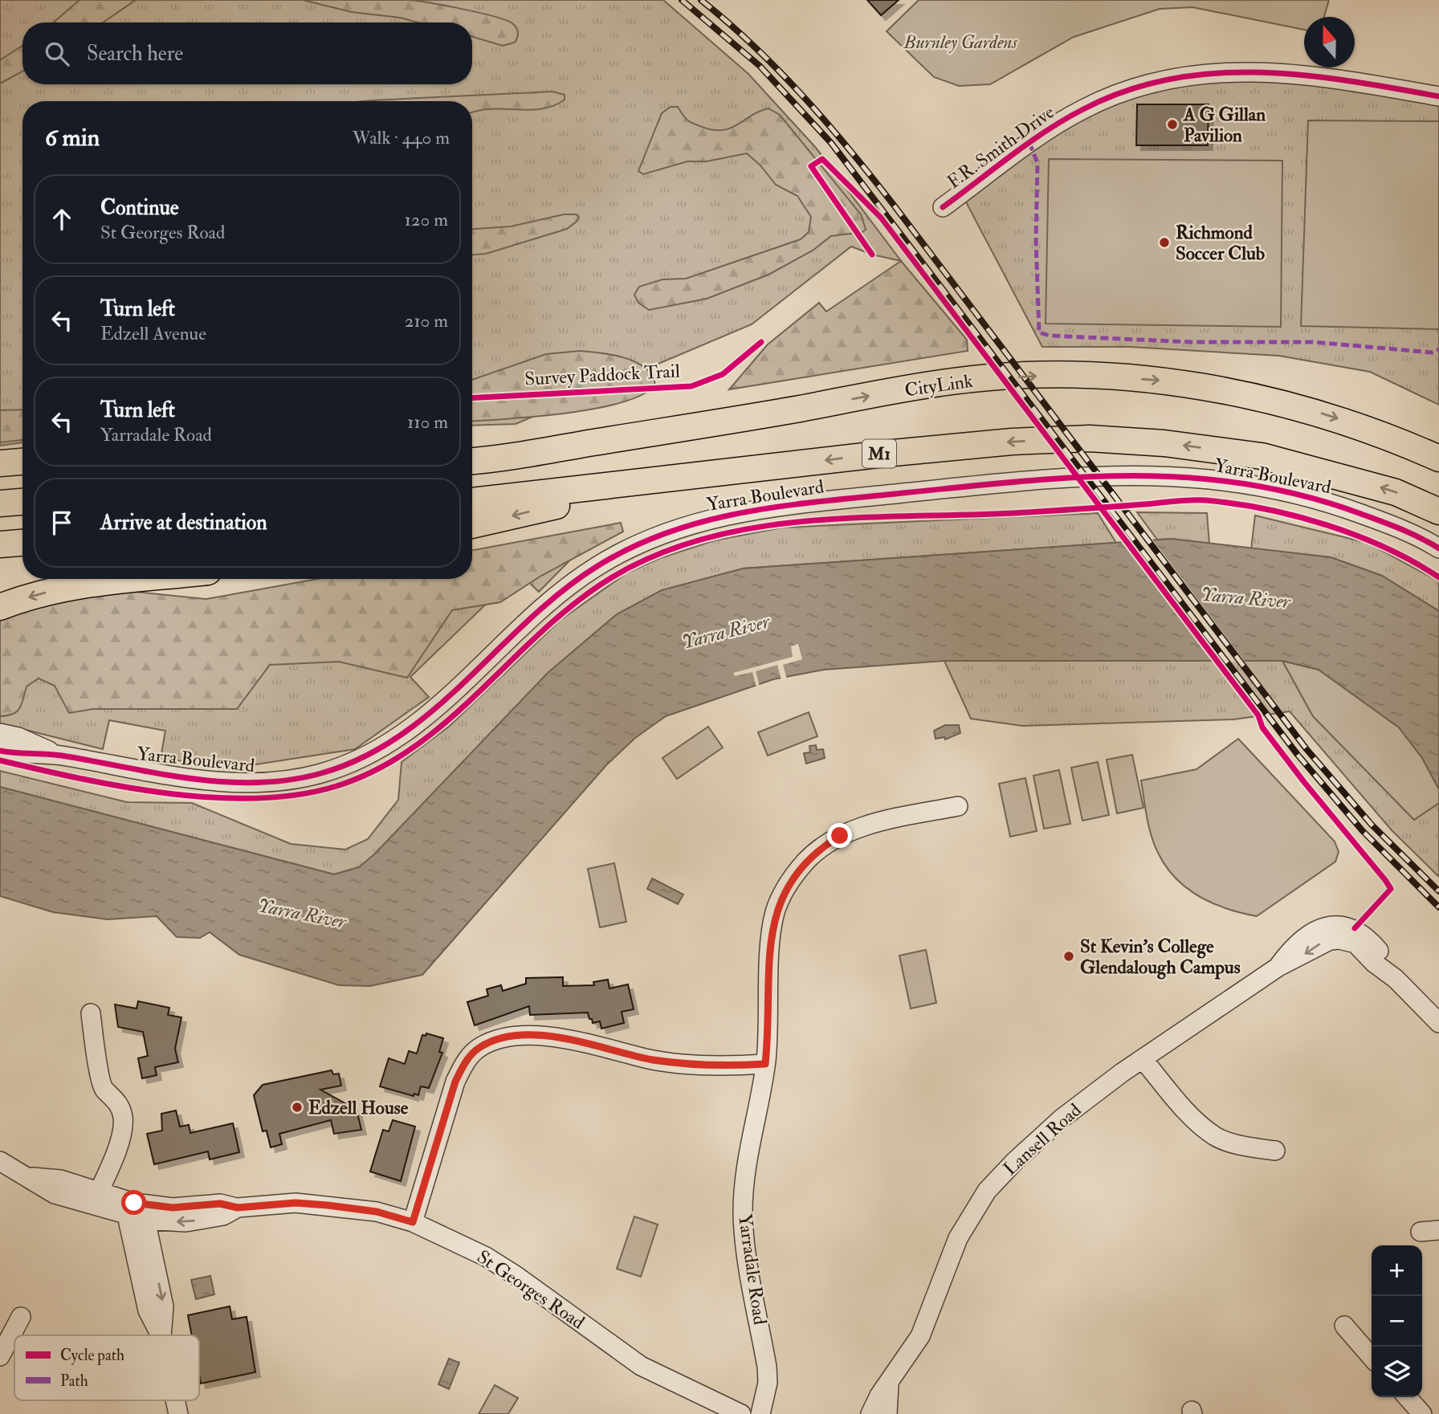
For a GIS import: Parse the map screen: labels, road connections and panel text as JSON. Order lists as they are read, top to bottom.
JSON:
{
  "streets": {
    "highway": ["CityLink", "M1"],
    "street": [
      "F.R. Smith Drive",
      "Yarra Boulevard",
      "Lansell Road",
      "Yarradale Road",
      "St Georges Road"
    ],
    "cycle path": ["Survey Paddock Trail"]
  },
  "water": ["Yarra River"],
  "parks": ["Burnley Gardens"],
  "places": [
    "A G Gillan Pavilion",
    "Richmond Soccer Club",
    "St Kevin's College Glendalough Campus",
    "Edzell House"
  ],
  "legend": ["Cycle path", "Path"],
  "north": "top",
  "page": {
    "search": "Search here",
    "heading": ["6 min", "Walk · 440 m"],
    "list": [
      ["Continue", "St Georges Road", "120 m"],
      ["Turn left", "Edzell Avenue", "210 m"],
      ["Turn left", "Yarradale Road", "110 m"],
      "Arrive at destination"
    ],
    "map_buttons": ["+", "−"]
  }
}
